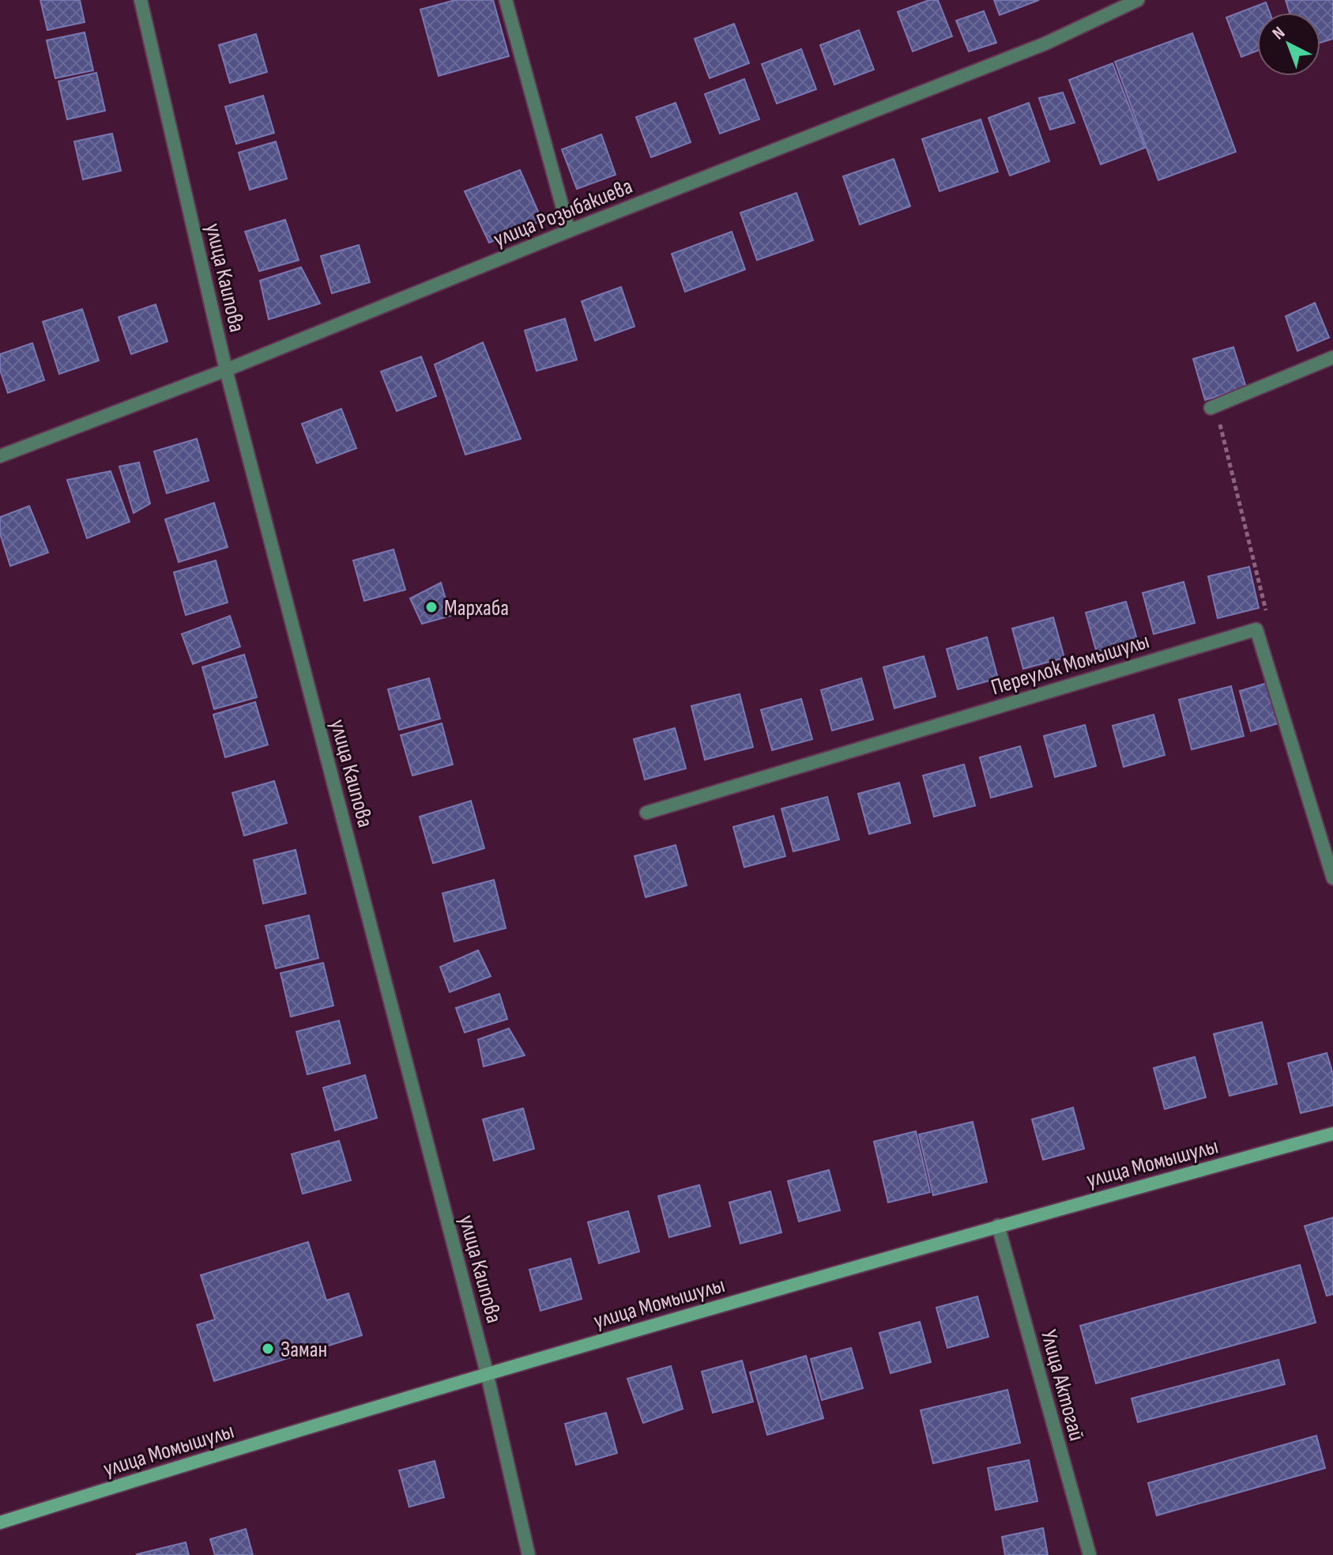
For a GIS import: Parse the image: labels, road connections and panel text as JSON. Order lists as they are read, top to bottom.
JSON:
{
  "streets": {
    "street": [
      "улица Розыбакиева",
      "улица Каипова",
      "Переулок Момышулы",
      "улица Момышулы",
      "Улица Актогай"
    ]
  },
  "crossings": [
    ["улица Розыбакиева", "улица Каипова"],
    ["улица Каипова", "улица Момышулы"],
    ["улица Момышулы", "Улица Актогай"]
  ],
  "places": ["Мархаба", "Заман"],
  "north": "top left"
}
